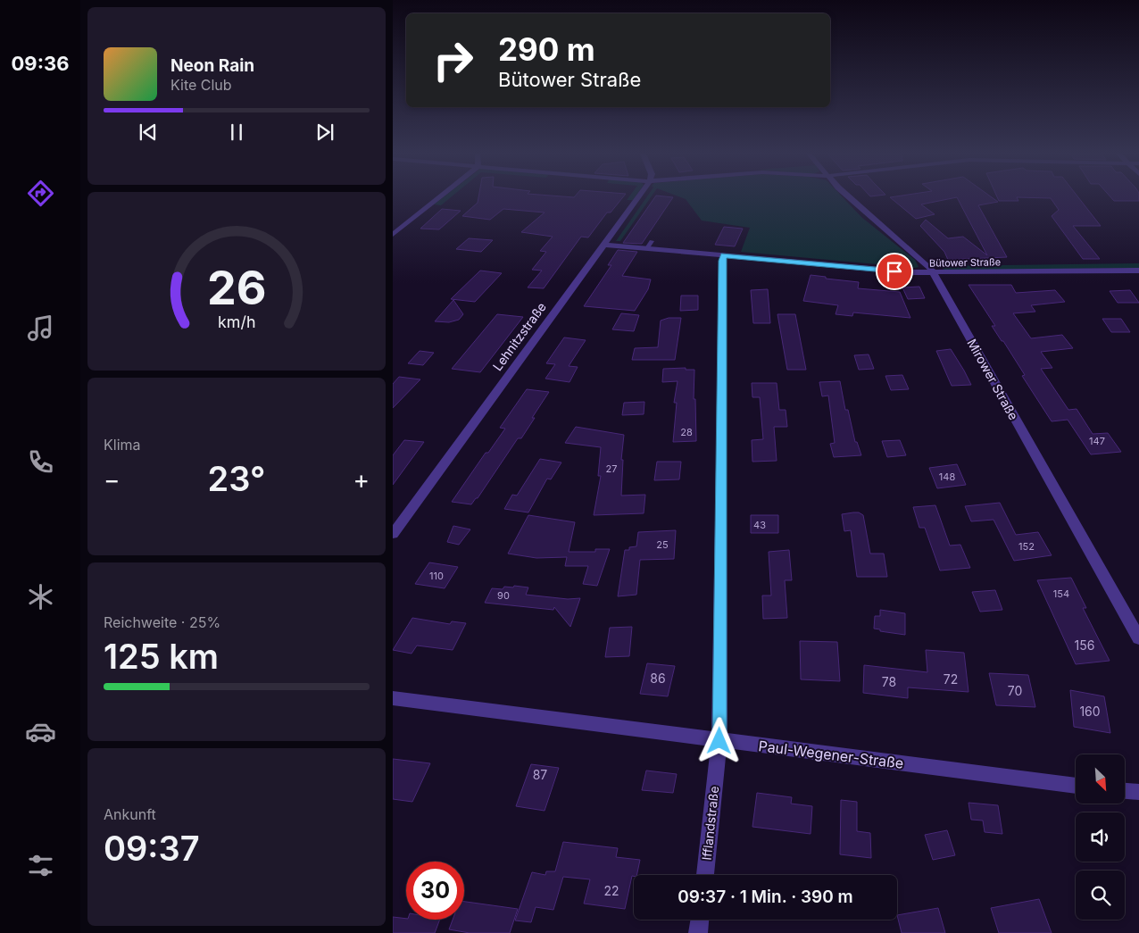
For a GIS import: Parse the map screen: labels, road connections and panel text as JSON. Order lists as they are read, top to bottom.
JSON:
{
  "streets": {
    "street": [
      "Bütower Straße",
      "Lehnitzstraße",
      "Mirower Straße",
      "Paul-Wegener-Straße",
      "Ifflandstraße"
    ]
  },
  "crossings": [
    ["Bütower Straße", "Lehnitzstraße"],
    ["Bütower Straße", "Mirower Straße"],
    ["Bütower Straße", "Ifflandstraße"],
    ["Paul-Wegener-Straße", "Ifflandstraße"]
  ],
  "house_numbers": [
    "28",
    "147",
    "27",
    "148",
    "43",
    "25",
    "152",
    "110",
    "154",
    "90",
    "156",
    "86",
    "72",
    "78",
    "70",
    "160",
    "87",
    "22"
  ],
  "north": "bottom right",
  "page": {
    "tabs": "09:36",
    "turn": ["290 m", "Bütower Straße"],
    "song": ["Neon Rain", "Kite Club"],
    "tile": [
      "Klima",
      ["Reichweite · 25%", "125 km"],
      ["Ankunft", "09:37"]
    ],
    "heat": ["−", "23°", "+"],
    "limit": "30",
    "trip": "09:37 · 1 Min. · 390 m",
    "gauge": ["26", "km/h"]
  }
}
